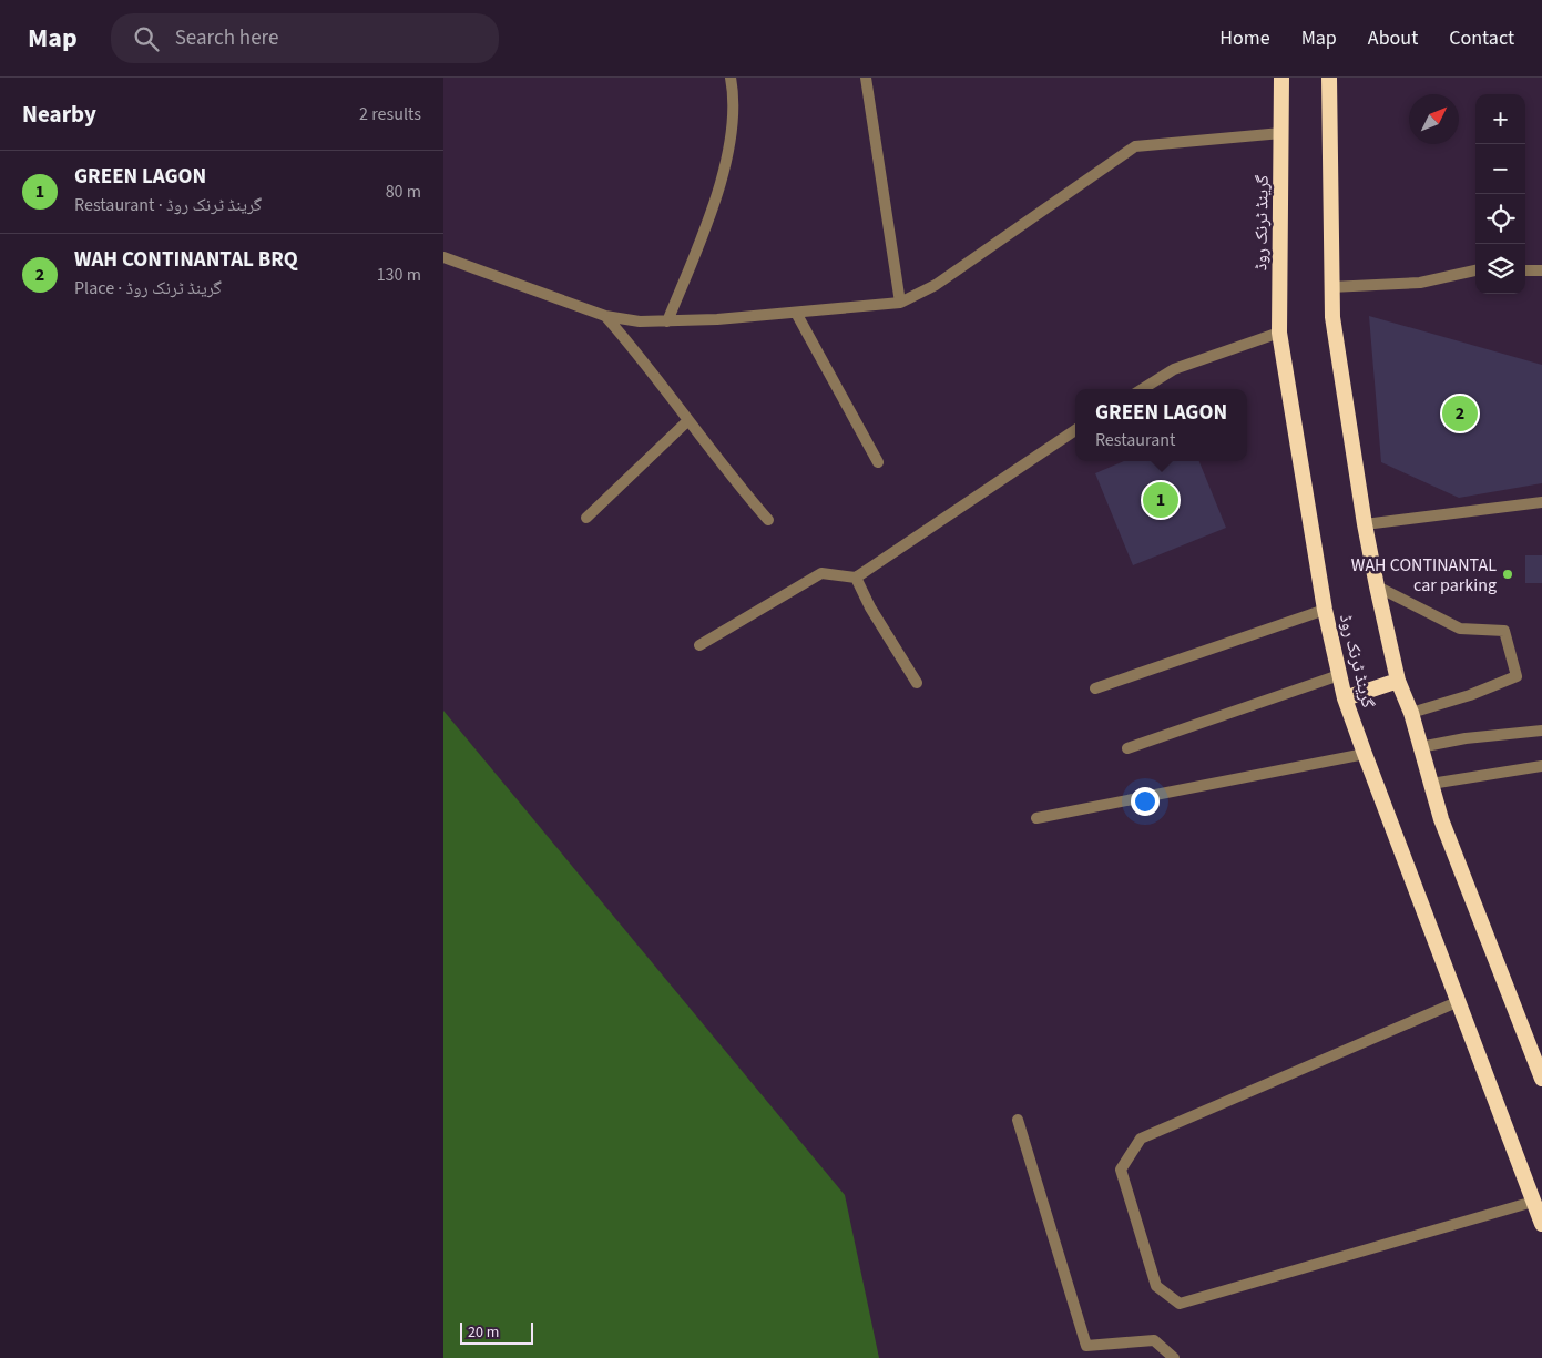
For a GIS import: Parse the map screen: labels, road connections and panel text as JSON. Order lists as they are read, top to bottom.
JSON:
{
  "streets": {
    "highway": ["گرینڈ ٹرنک روڈ"]
  },
  "places": ["WAH CONTINANTAL car parking"],
  "scale_bar": "20 m",
  "north": "top right",
  "page": {
    "header": "Map",
    "search": "Search here",
    "nav": [
      "Home",
      "Map",
      "About",
      "Contact"
    ],
    "heading": ["Nearby", "2 results"],
    "map_buttons": ["+", "−"],
    "list": [
      {
        "mark": "1",
        "name": "GREEN LAGON",
        "note": "Restaurant · گرینڈ ٹرنک روڈ",
        "value": "80 m"
      },
      {
        "mark": "2",
        "name": "WAH CONTINANTAL BRQ",
        "note": "Place · گرینڈ ٹرنک روڈ",
        "value": "130 m"
      }
    ],
    "popup": ["GREEN LAGON", "Restaurant"],
    "pins": ["2", "1"],
    "scale": "20 m"
  }
}
